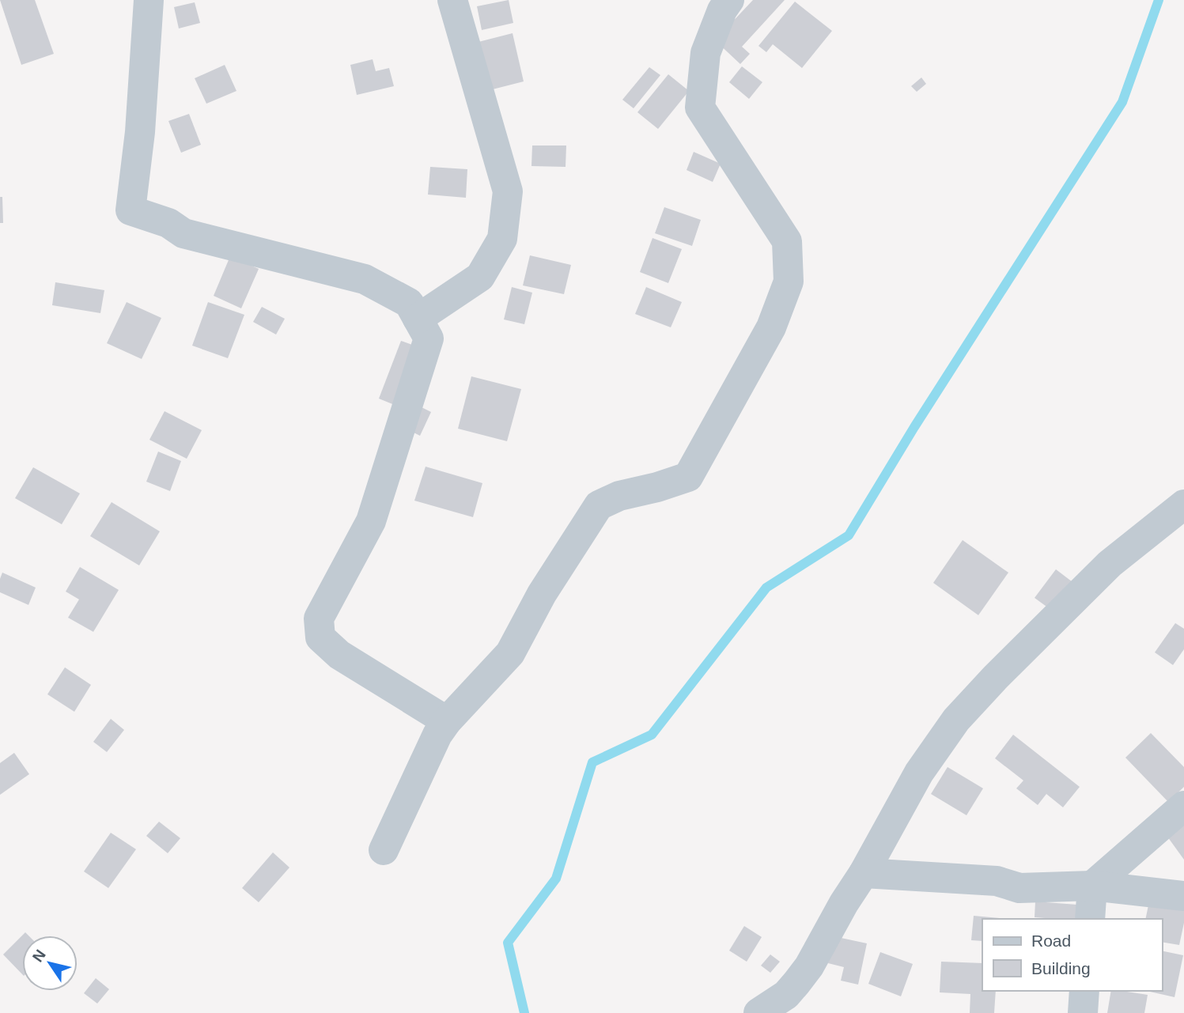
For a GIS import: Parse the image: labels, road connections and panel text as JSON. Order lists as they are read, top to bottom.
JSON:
{
  "legend": ["Road", "Building"],
  "north": "top left"
}
